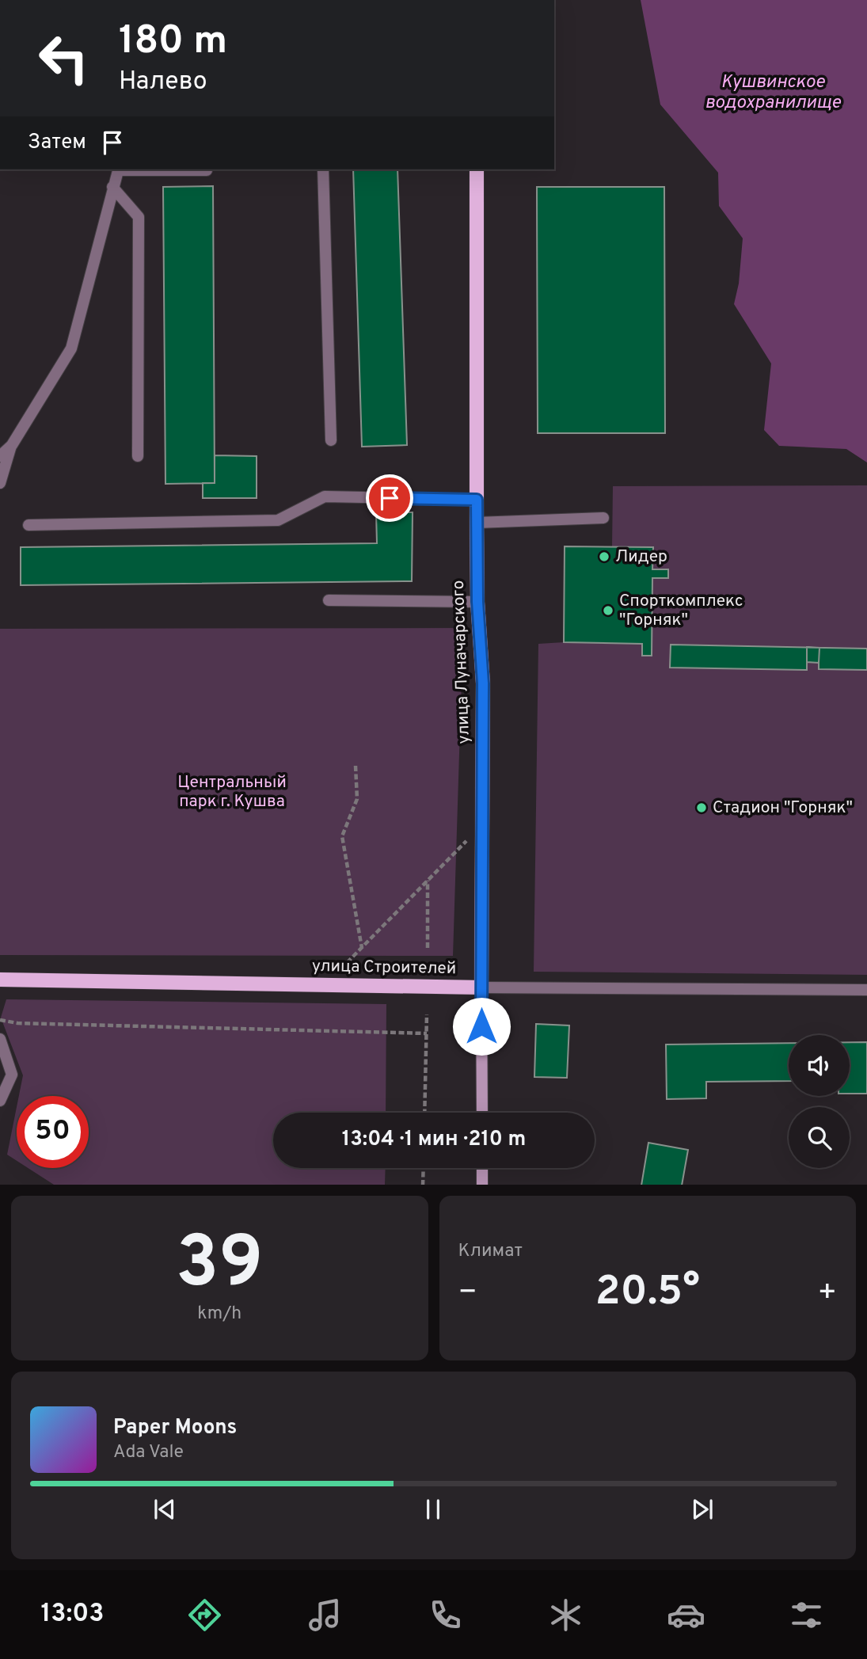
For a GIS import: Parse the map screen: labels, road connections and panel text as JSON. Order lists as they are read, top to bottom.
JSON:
{
  "streets": {
    "main road": ["улица Луначарского", "улица Строителей"]
  },
  "crossings": [
    ["улица Луначарского", "улица Строителей"]
  ],
  "water": ["Кушвинское водохранилище"],
  "parks": ["Центральный парк г. Кушва"],
  "places": ["Лидер", "Спорткомплекс \"Горняк\"", "Стадион \"Горняк\""],
  "page": {
    "turn": ["180 m", "Налево"],
    "then": "Затем",
    "limit": "50",
    "trip": "13:04 · 1 мин · 210 m",
    "tile": [
      ["39", "km/h"],
      "Климат"
    ],
    "heat": ["−", "20.5°", "+"],
    "song": ["Paper Moons", "Ada Vale"],
    "tabs": "13:03"
  }
}
